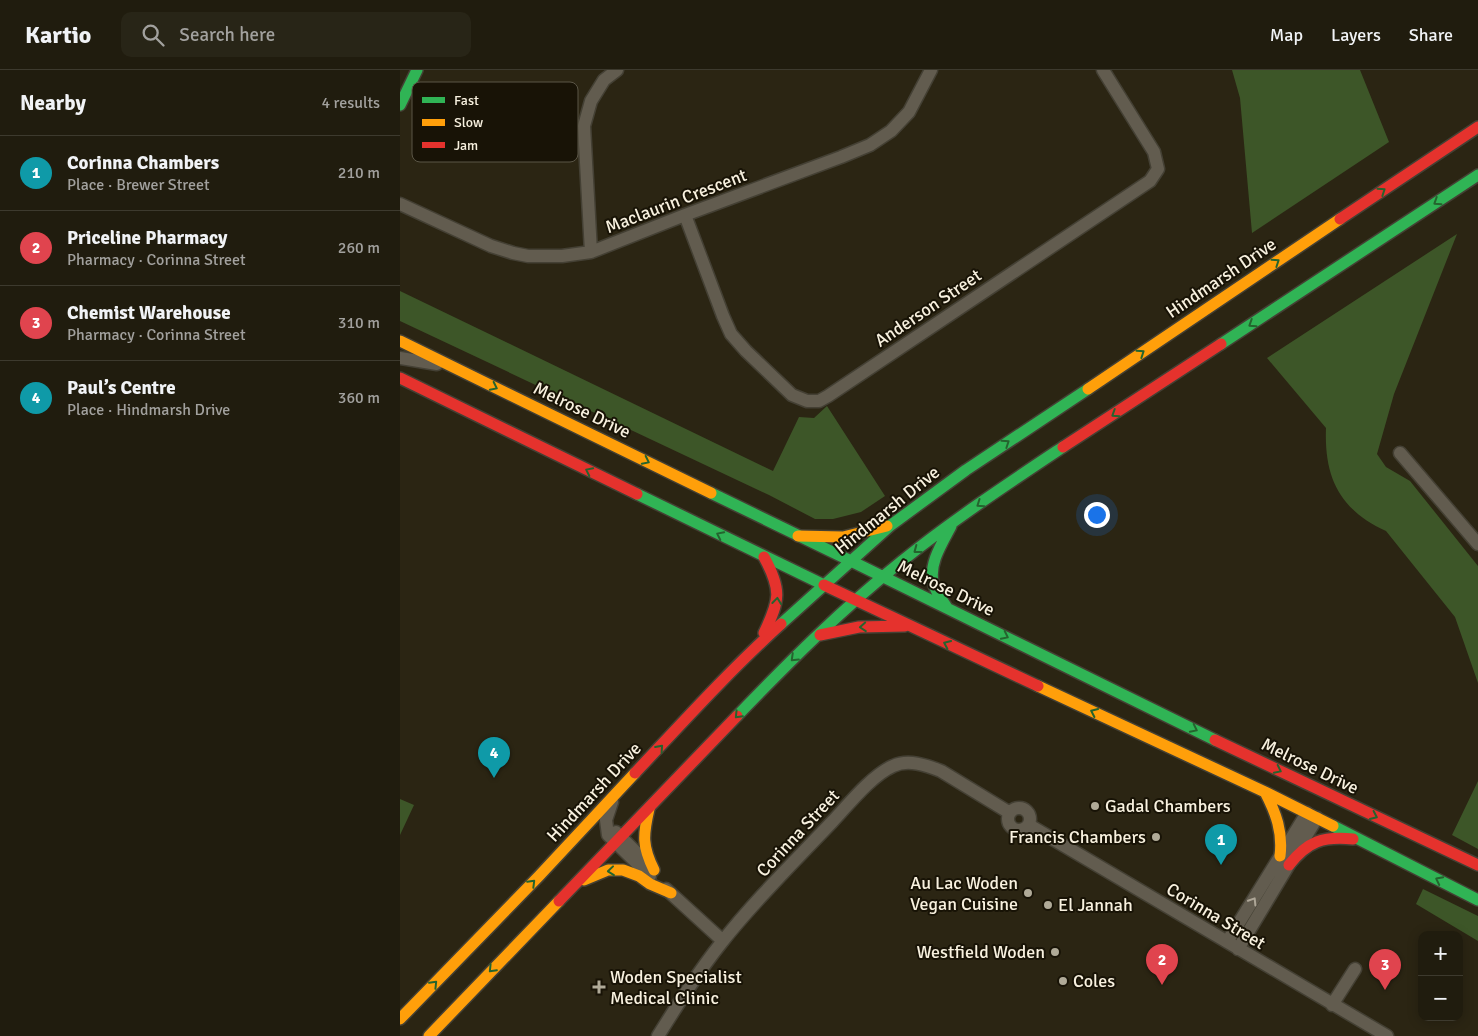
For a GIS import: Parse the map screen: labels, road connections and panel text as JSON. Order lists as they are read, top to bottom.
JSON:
{
  "streets": {
    "main road": ["Hindmarsh Drive", "Melrose Drive"],
    "street": ["Maclaurin Crescent", "Anderson Street", "Corinna Street"]
  },
  "crossings": [
    ["Maclaurin Crescent", "Anderson Street"],
    ["Hindmarsh Drive", "Melrose Drive"]
  ],
  "places": {
    "other": [
      "Gadal Chambers",
      "Francis Chambers",
      "Au Lac Woden Vegan Cuisine",
      "El Jannah",
      "Westfield Woden",
      "Coles"
    ],
    "health": ["Woden Specialist Medical Clinic"]
  },
  "legend": ["Fast", "Slow", "Jam"],
  "page": {
    "header": "Kartio",
    "search": "Search here",
    "nav": ["Map", "Layers", "Share"],
    "heading": ["Nearby", "4 results"],
    "list": [
      {
        "mark": "1",
        "name": "Corinna Chambers",
        "note": "Place · Brewer Street",
        "value": "210 m"
      },
      {
        "mark": "2",
        "name": "Priceline Pharmacy",
        "note": "Pharmacy · Corinna Street",
        "value": "260 m"
      },
      {
        "mark": "3",
        "name": "Chemist Warehouse",
        "note": "Pharmacy · Corinna Street",
        "value": "310 m"
      },
      {
        "mark": "4",
        "name": "Paul’s Centre",
        "note": "Place · Hindmarsh Drive",
        "value": "360 m"
      }
    ],
    "pins": [
      "4",
      "1",
      "2",
      "3"
    ],
    "map_buttons": ["+", "−"]
  }
}
